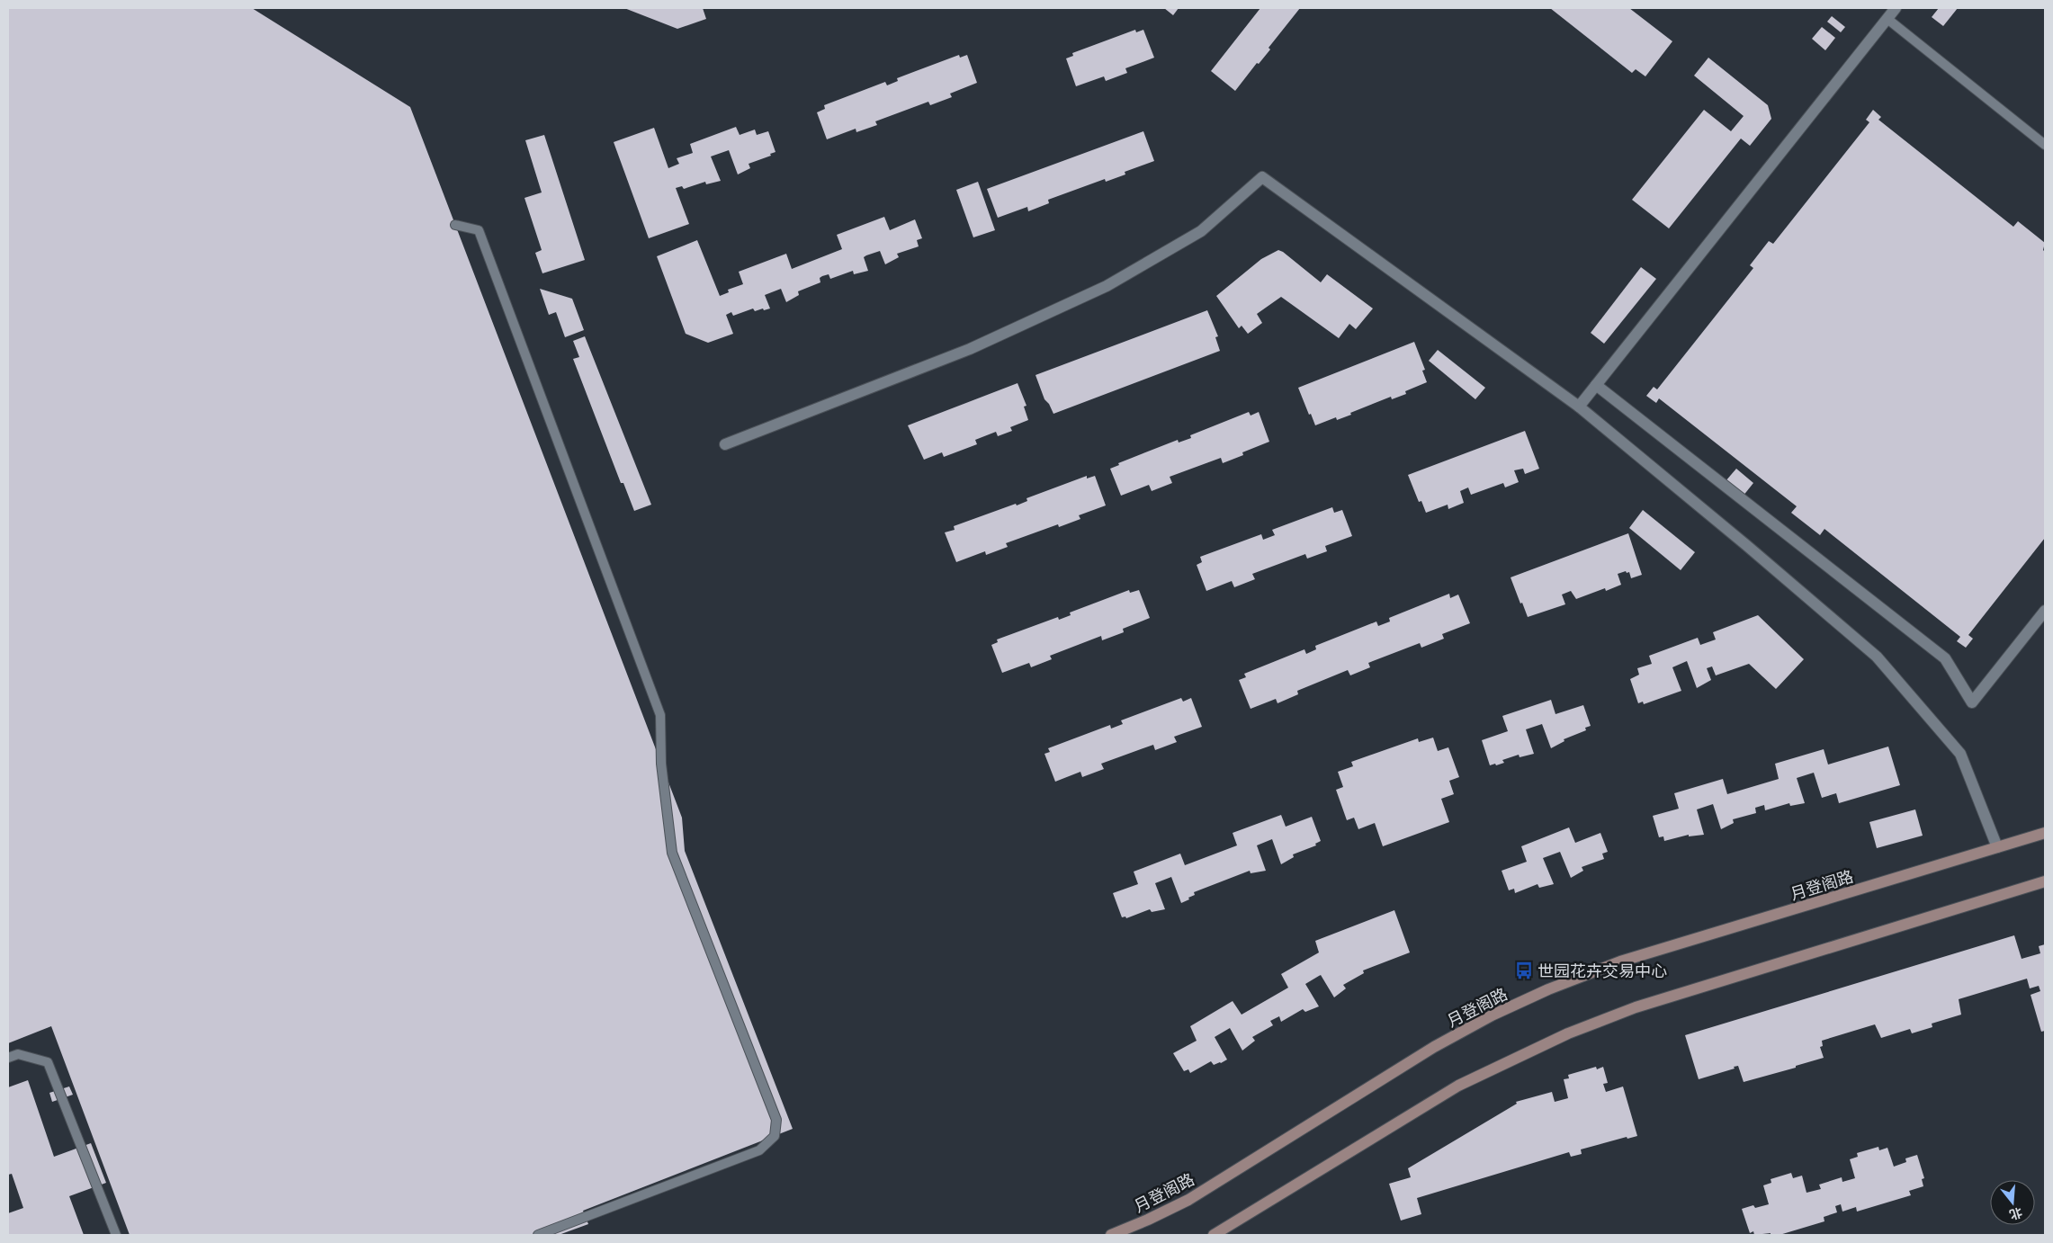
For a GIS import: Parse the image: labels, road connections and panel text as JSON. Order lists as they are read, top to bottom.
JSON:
{
  "streets": {
    "main road": ["月登阁路"]
  },
  "places": {
    "bus stop": ["世园花卉交易中心"]
  },
  "north": "bottom"
}
